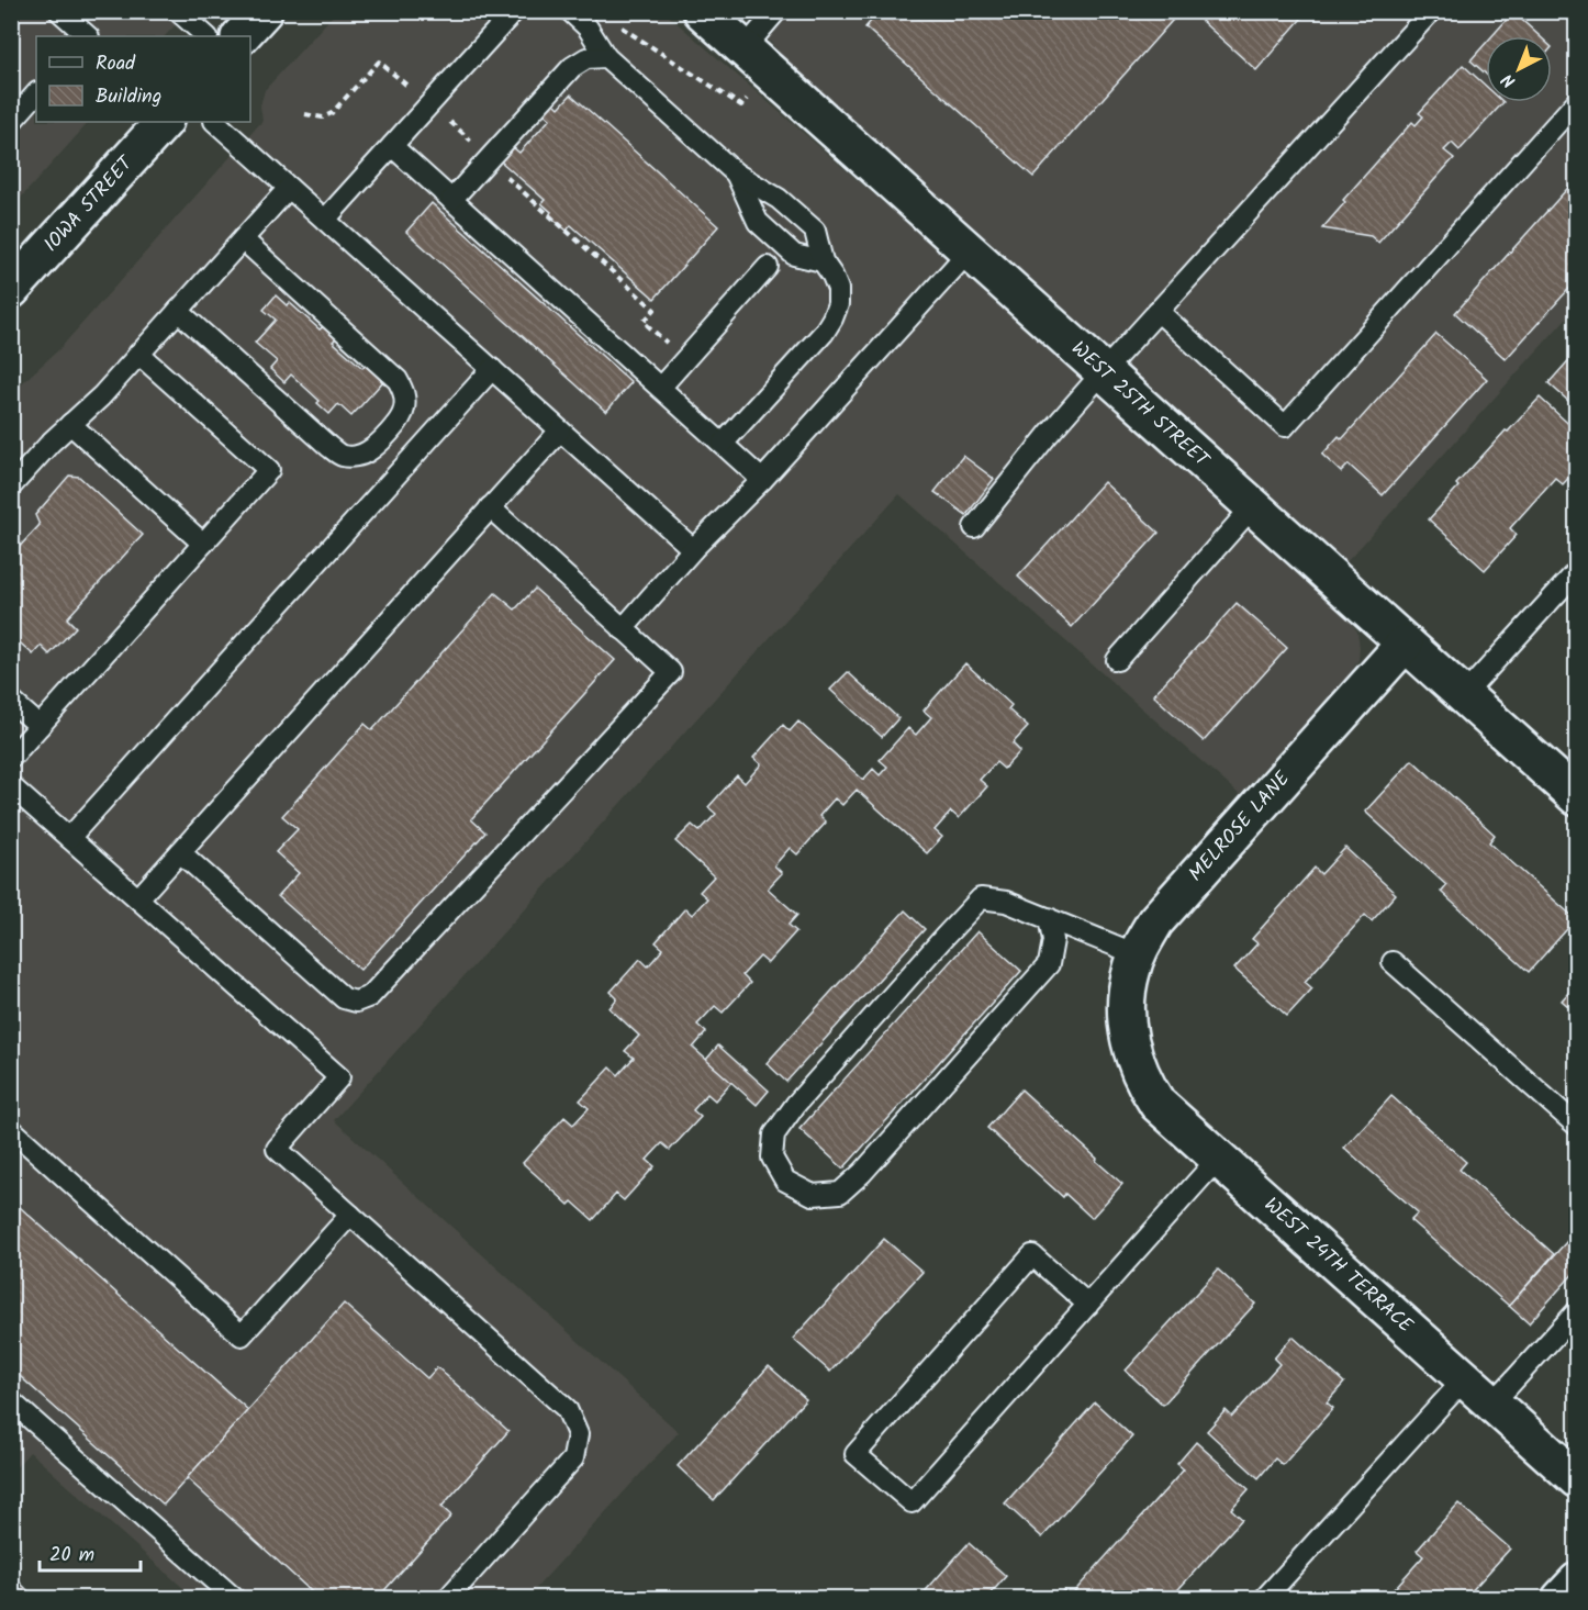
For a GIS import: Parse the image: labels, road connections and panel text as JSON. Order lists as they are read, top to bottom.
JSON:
{
  "streets": {
    "main road": [
      "IOWA STREET",
      "WEST 25TH STREET",
      "MELROSE LANE",
      "WEST 24TH TERRACE"
    ]
  },
  "crossings": [
    ["WEST 25TH STREET", "MELROSE LANE"],
    ["MELROSE LANE", "WEST 24TH TERRACE"]
  ],
  "legend": ["Road", "Building"],
  "scale_bar": "20 m",
  "north": "bottom left"
}
